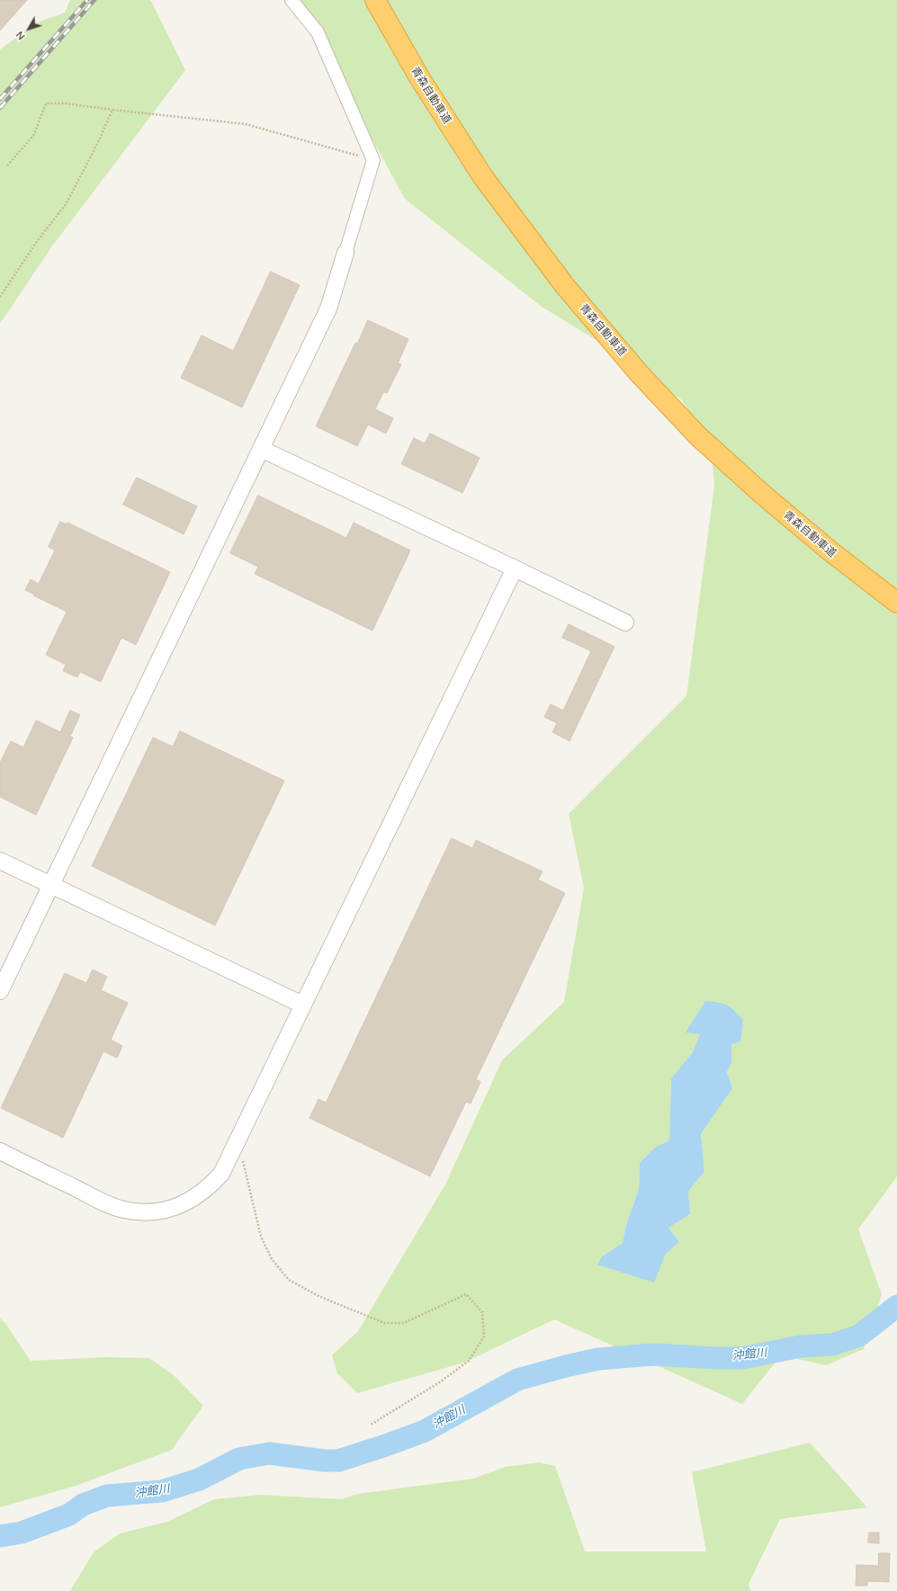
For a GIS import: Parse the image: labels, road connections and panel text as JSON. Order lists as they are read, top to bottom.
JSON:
{
  "streets": {
    "highway": ["青森自動車道"]
  },
  "water": ["沖館川"],
  "north": "bottom left"
}
